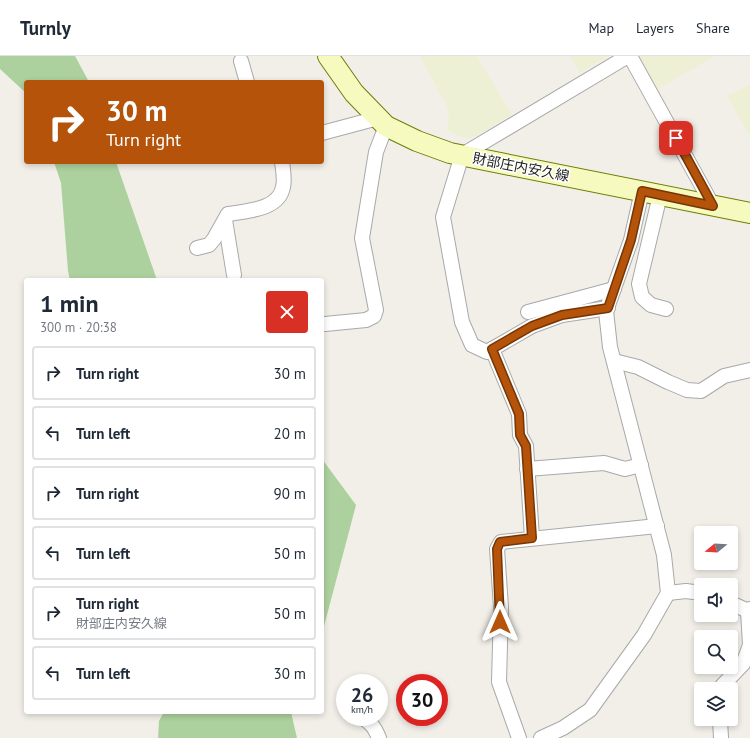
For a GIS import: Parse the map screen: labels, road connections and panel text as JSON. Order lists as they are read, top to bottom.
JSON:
{
  "streets": {
    "main road": ["財部庄内安久線"]
  },
  "north": "left",
  "page": {
    "header": "Turnly",
    "nav": ["Map", "Layers", "Share"],
    "turn": ["30 m", "Turn right"],
    "heading": ["1 min", "300 m · 20:38"],
    "list": [
      {
        "name": "Turn right",
        "value": "30 m"
      },
      {
        "name": "Turn left",
        "value": "20 m"
      },
      {
        "name": "Turn right",
        "value": "90 m"
      },
      {
        "name": "Turn left",
        "value": "50 m"
      },
      {
        "name": "Turn right",
        "note": "財部庄内安久線",
        "value": "50 m"
      },
      {
        "name": "Turn left",
        "value": "30 m"
      }
    ],
    "speed": "26 km/h",
    "limit": "30"
  }
}
